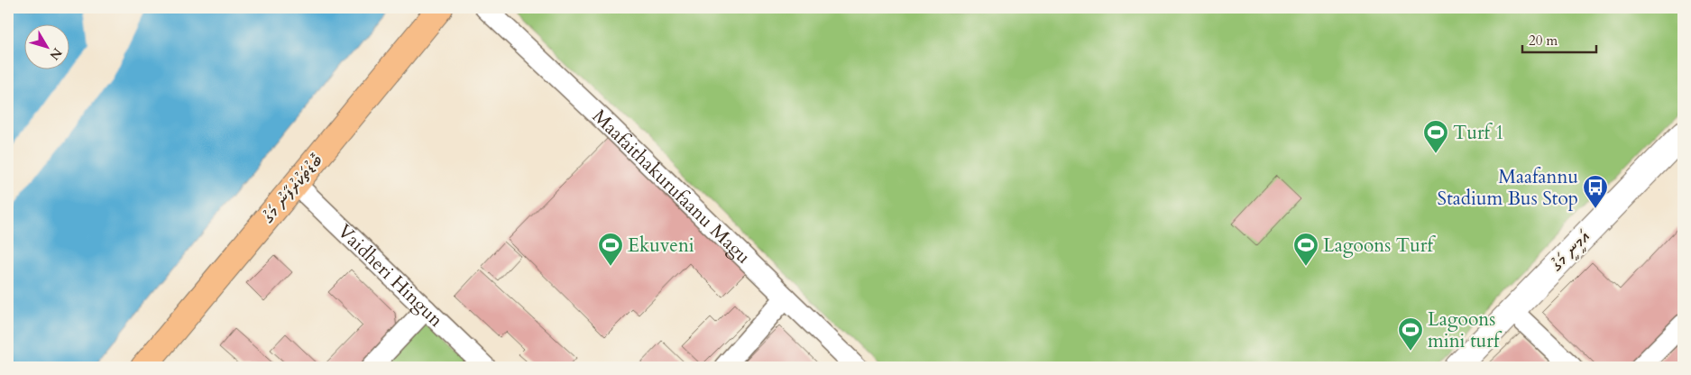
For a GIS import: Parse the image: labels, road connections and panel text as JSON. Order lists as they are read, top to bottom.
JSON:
{
  "streets": {
    "main road": ["ބޮޑުތަކުރުފާނު މަގު"],
    "street": ["Maafaithakurufaanu Magu", "އަމީނީ މަގު", "Vaidheri Hingun"]
  },
  "crossings": [
    ["ބޮޑުތަކުރުފާނު މަގު", "Vaidheri Hingun"]
  ],
  "places": {
    "sports": [
      "Turf 1",
      "Ekuveni",
      "Lagoons Turf",
      "Lagoons mini turf"
    ],
    "bus stop": ["Maafannu Stadium Bus Stop"]
  },
  "scale_bar": "20 m",
  "north": "bottom right"
}
